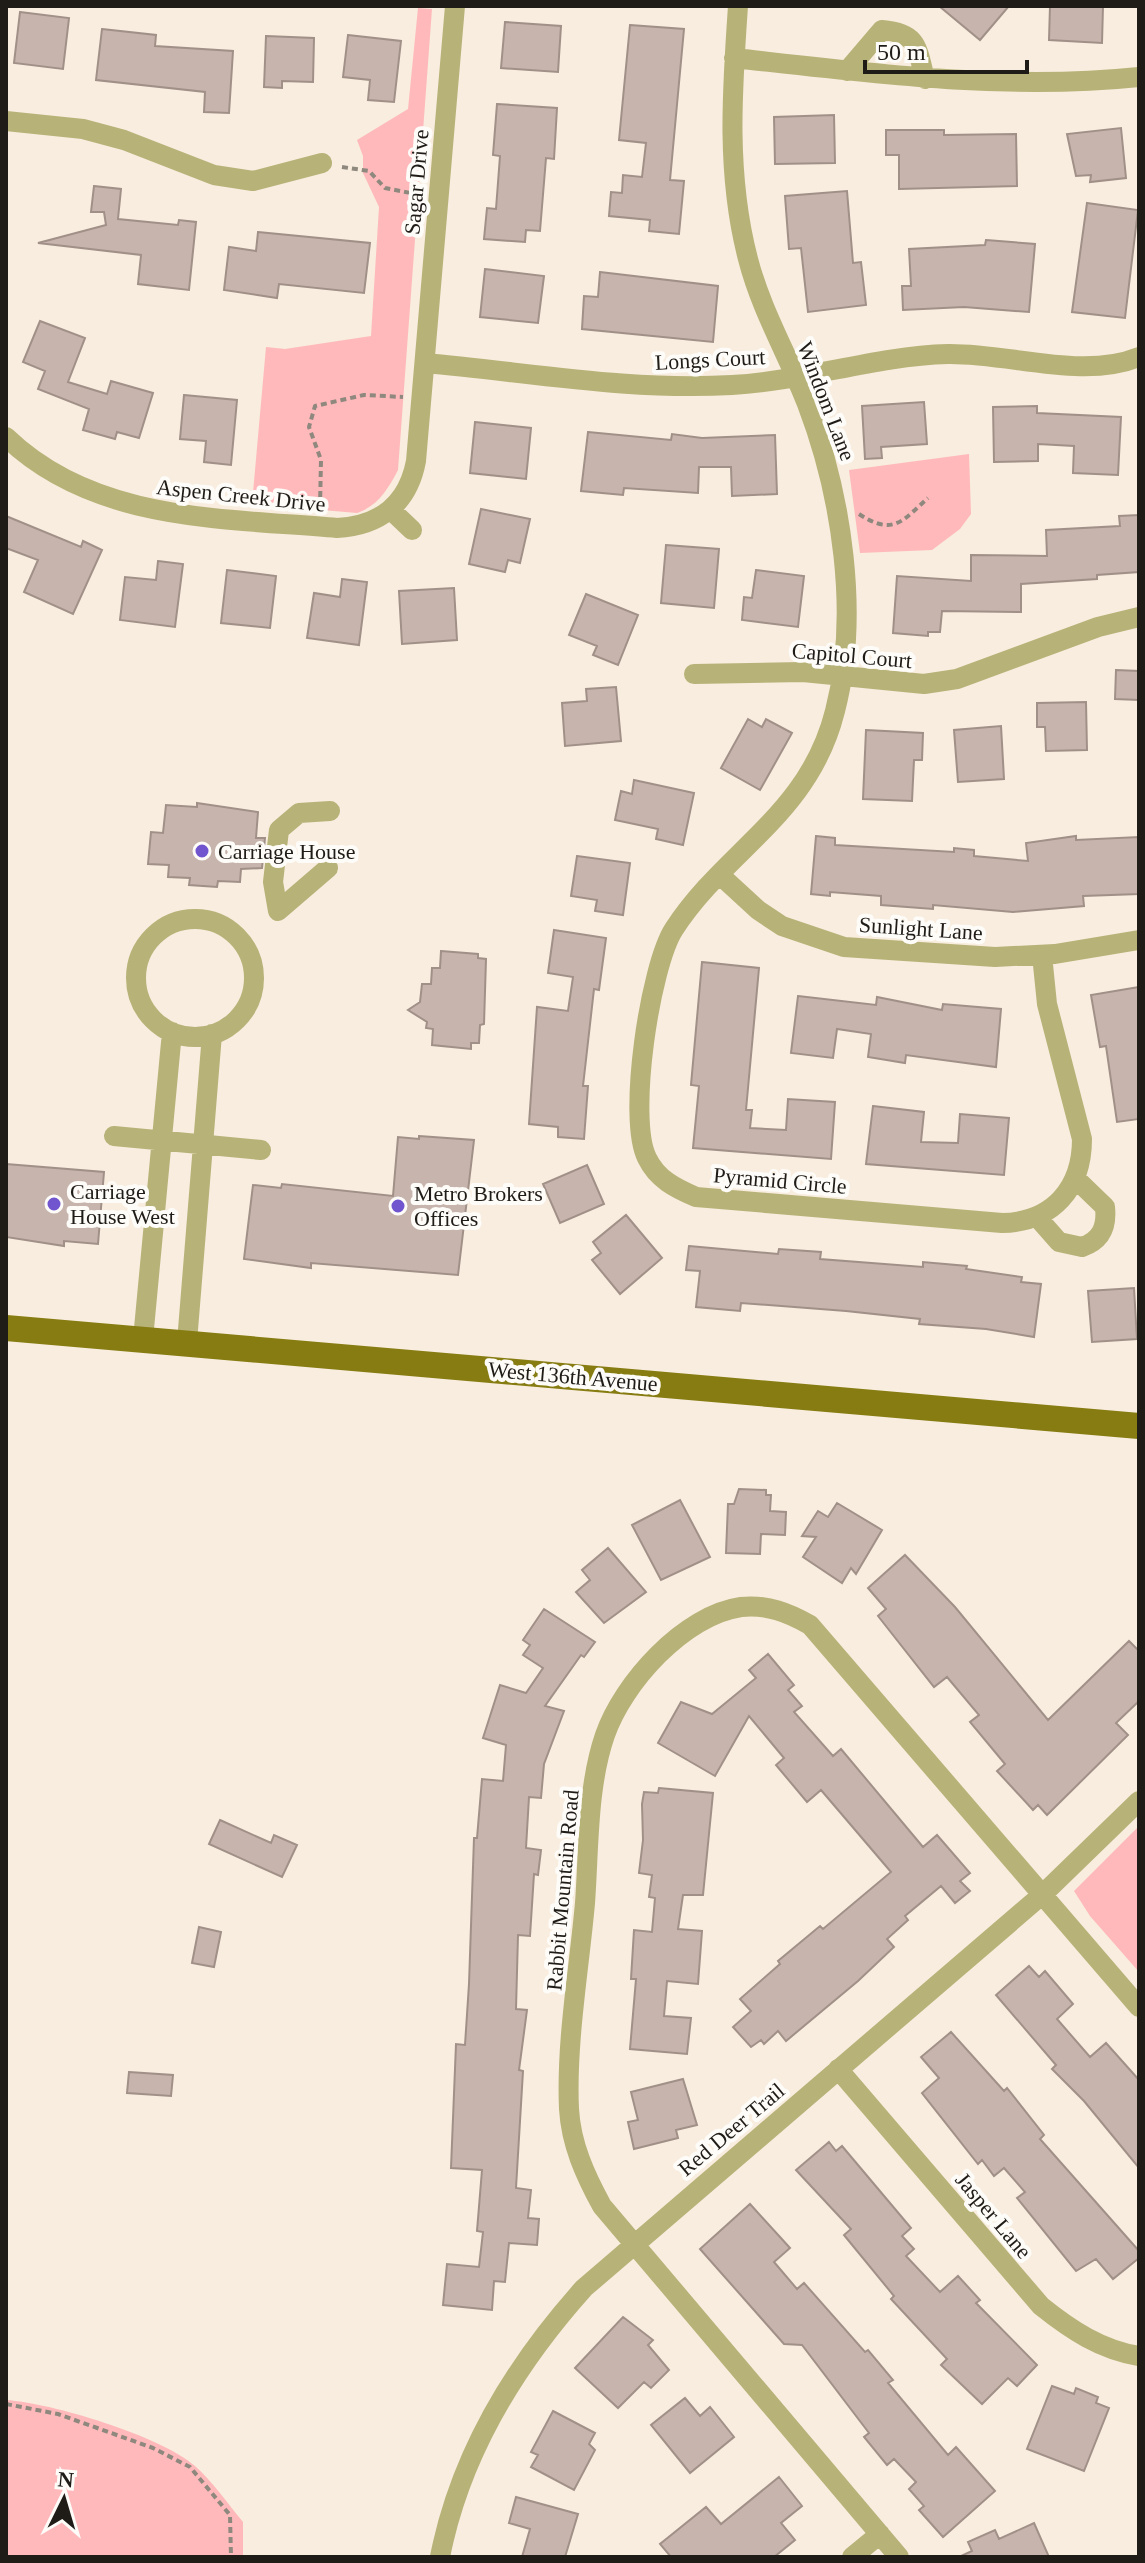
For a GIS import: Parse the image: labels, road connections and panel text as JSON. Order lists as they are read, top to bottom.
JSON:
{
  "streets": {
    "main road": ["West 136th Avenue"],
    "street": [
      "Sagar Drive",
      "Longs Court",
      "Windom Lane",
      "Aspen Creek Drive",
      "Capitol Court",
      "Sunlight Lane",
      "Pyramid Circle",
      "Rabbit Mountain Road",
      "Red Deer Trail",
      "Jasper Lane"
    ]
  },
  "crossings": [
    ["Sagar Drive", "Longs Court"],
    ["Longs Court", "Windom Lane"],
    ["Windom Lane", "Capitol Court"],
    ["Windom Lane", "Sunlight Lane"],
    ["Windom Lane", "Pyramid Circle"],
    ["Sunlight Lane", "Pyramid Circle"],
    ["Rabbit Mountain Road", "Red Deer Trail"],
    ["Red Deer Trail", "Jasper Lane"]
  ],
  "places": ["Carriage House", "Carriage House West", "Metro Brokers Offices"],
  "scale_bar": "50 m",
  "north": "top"
}
